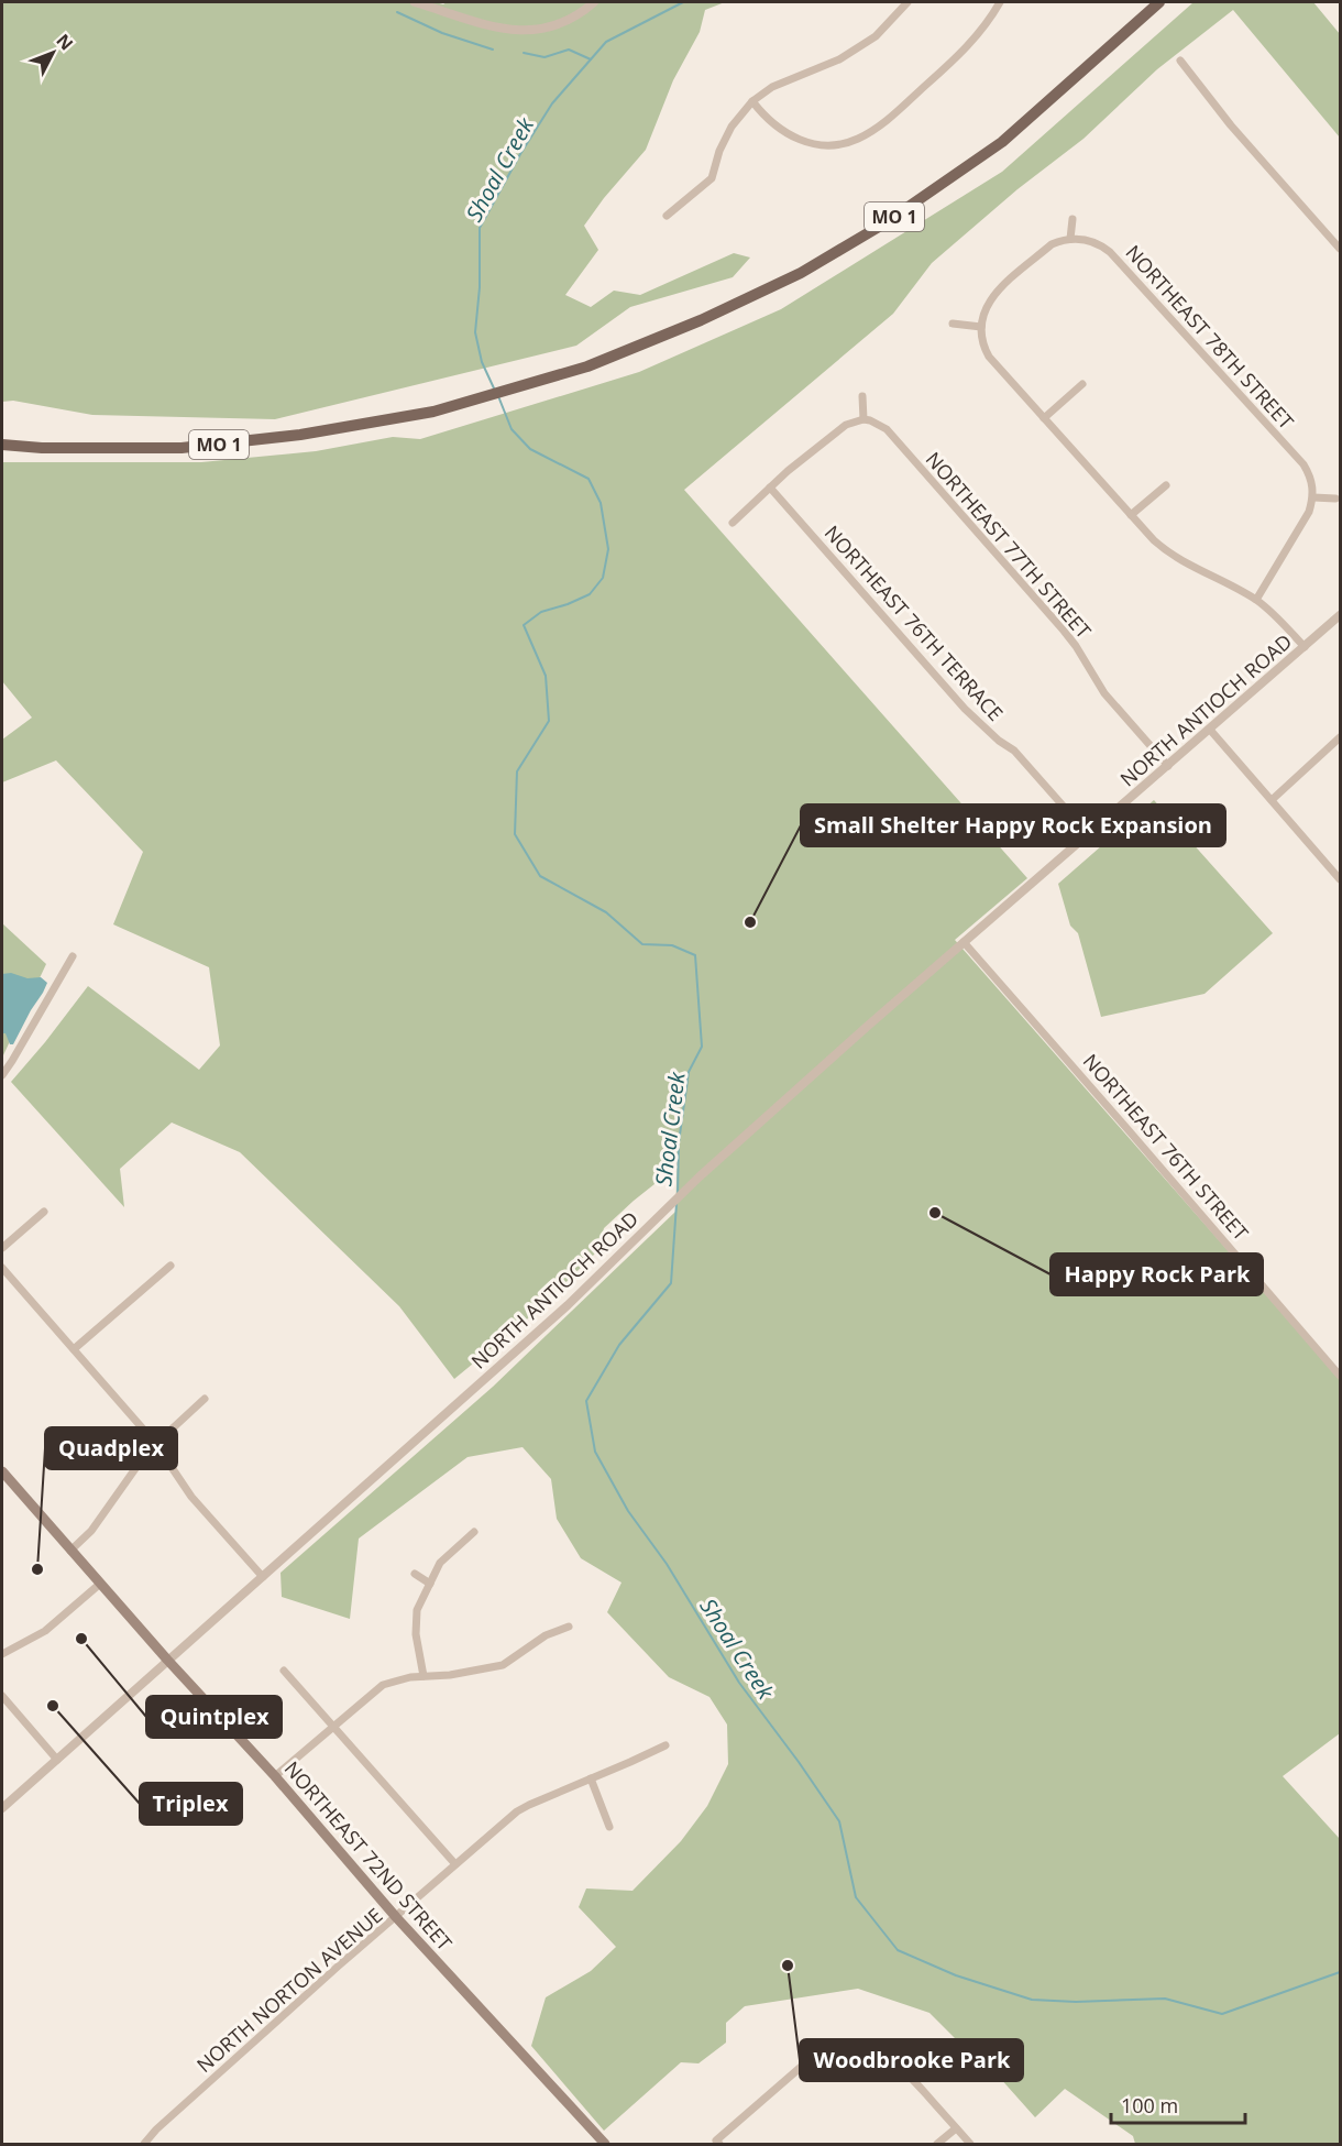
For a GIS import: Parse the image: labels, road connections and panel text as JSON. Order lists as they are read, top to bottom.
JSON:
{
  "streets": {
    "main road": ["MO 1", "NORTHEAST 72ND STREET"],
    "street": [
      "NORTHEAST 78TH STREET",
      "NORTHEAST 77TH STREET",
      "NORTHEAST 76TH TERRACE",
      "NORTH ANTIOCH ROAD",
      "NORTHEAST 76TH STREET",
      "NORTH NORTON AVENUE"
    ]
  },
  "crossings": [
    ["NORTHEAST 77TH STREET", "NORTH ANTIOCH ROAD"],
    ["NORTHEAST 76TH TERRACE", "NORTH ANTIOCH ROAD"],
    ["NORTH ANTIOCH ROAD", "NORTHEAST 76TH STREET"],
    ["NORTH ANTIOCH ROAD", "NORTHEAST 72ND STREET"],
    ["NORTHEAST 72ND STREET", "NORTH NORTON AVENUE"]
  ],
  "water": ["Shoal Creek"],
  "places": [
    "Small Shelter Happy Rock Expansion",
    "Happy Rock Park",
    "Quadplex",
    "Quintplex",
    "Triplex",
    "Woodbrooke Park"
  ],
  "scale_bar": "100 m",
  "north": "top right"
}
